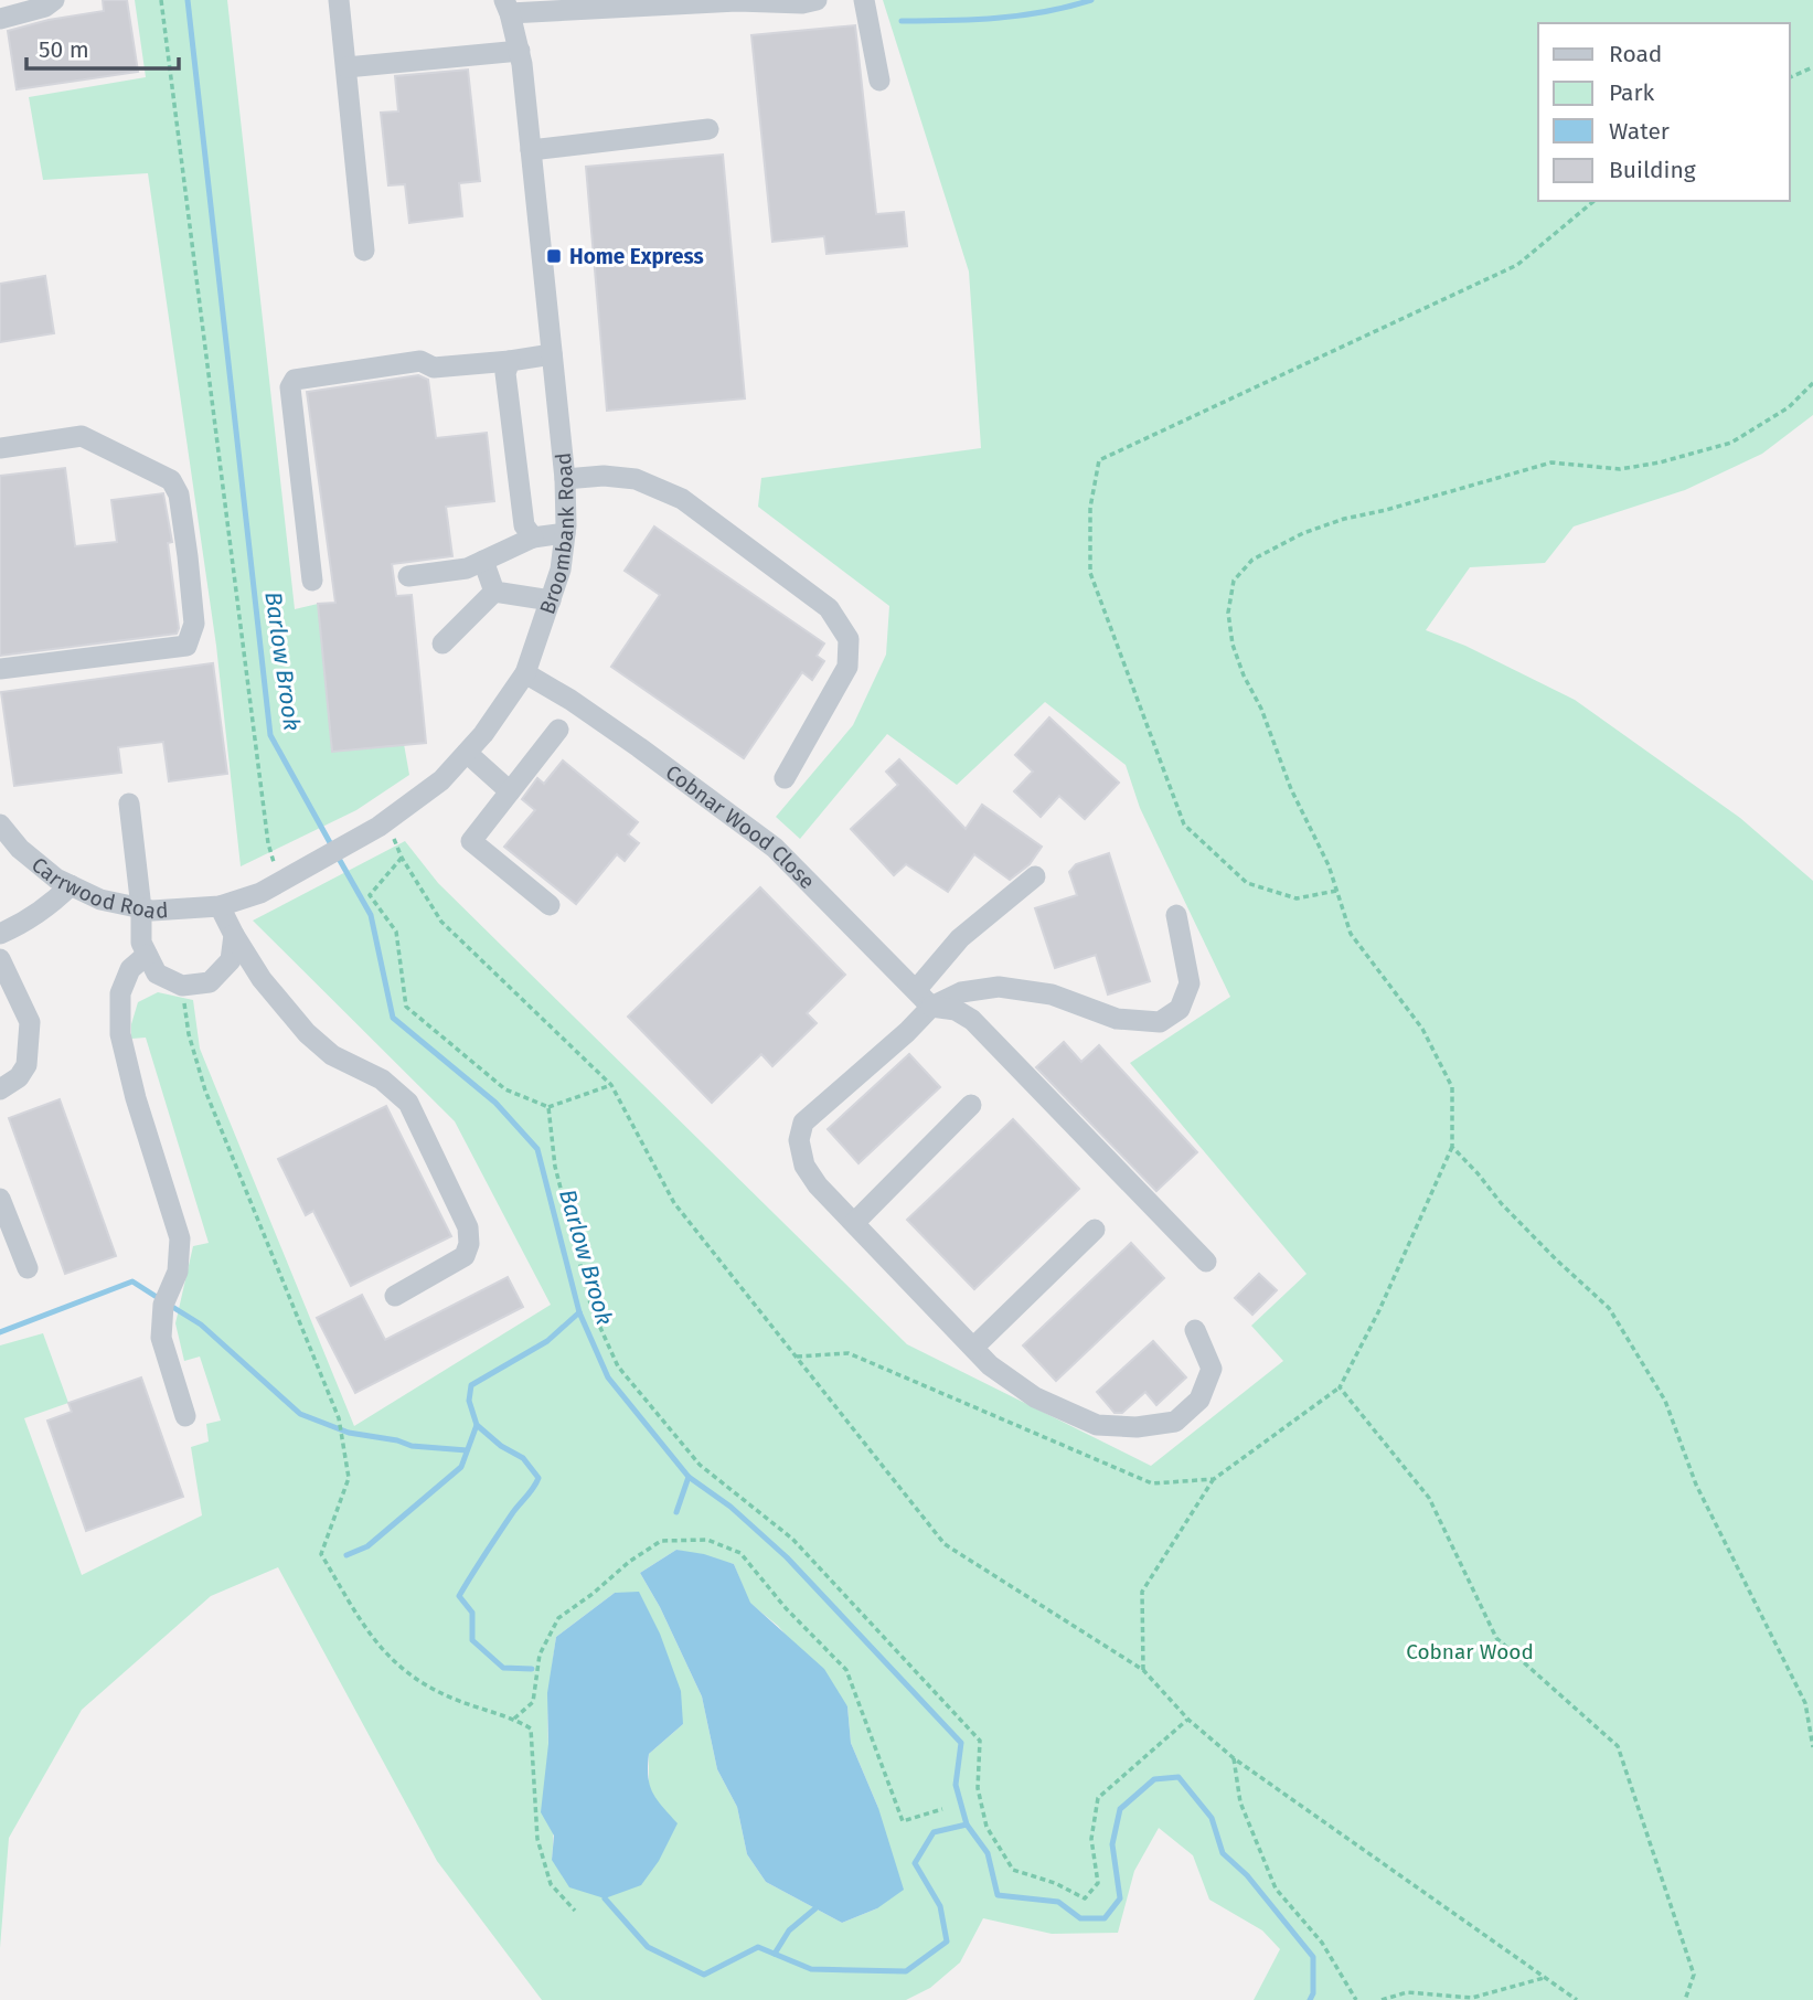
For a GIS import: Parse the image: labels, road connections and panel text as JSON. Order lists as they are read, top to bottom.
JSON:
{
  "streets": {
    "street": ["Broombank Road", "Cobnar Wood Close", "Carrwood Road"]
  },
  "crossings": [
    ["Broombank Road", "Cobnar Wood Close"],
    ["Broombank Road", "Carrwood Road"]
  ],
  "water": ["Barlow Brook"],
  "parks": ["Cobnar Wood"],
  "places": {
    "transit": ["Home Express"]
  },
  "legend": [
    "Road",
    "Park",
    "Water",
    "Building"
  ],
  "scale_bar": "50 m"
}
